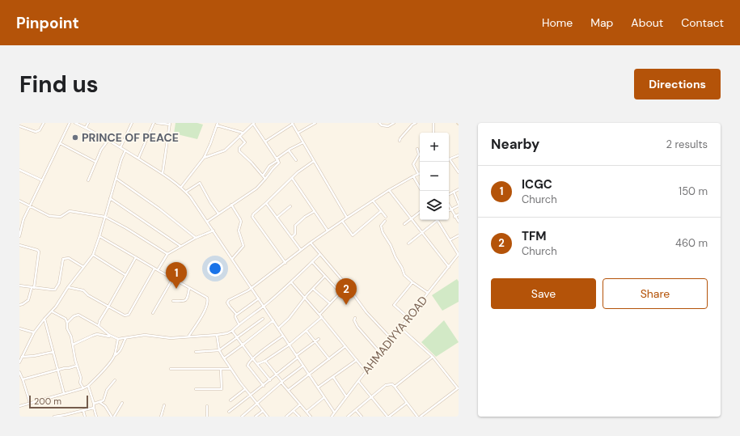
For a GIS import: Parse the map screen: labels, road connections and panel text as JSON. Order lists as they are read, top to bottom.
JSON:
{
  "streets": {
    "street": ["AHMADIYYA ROAD"]
  },
  "places": ["PRINCE OF PEACE"],
  "scale_bar": "200 m",
  "page": {
    "header": "Pinpoint",
    "nav": [
      "Home",
      "Map",
      "About",
      "Contact"
    ],
    "buttons": [
      "Directions",
      ["Save", "Share"]
    ],
    "title": "Find us",
    "heading": ["Nearby", "2 results"],
    "map_buttons": ["+", "−"],
    "list": [
      {
        "mark": "1",
        "name": "ICGC",
        "note": "Church",
        "value": "150 m"
      },
      {
        "mark": "2",
        "name": "TFM",
        "note": "Church",
        "value": "460 m"
      }
    ],
    "pins": ["1", "2"],
    "scale": "200 m"
  }
}
